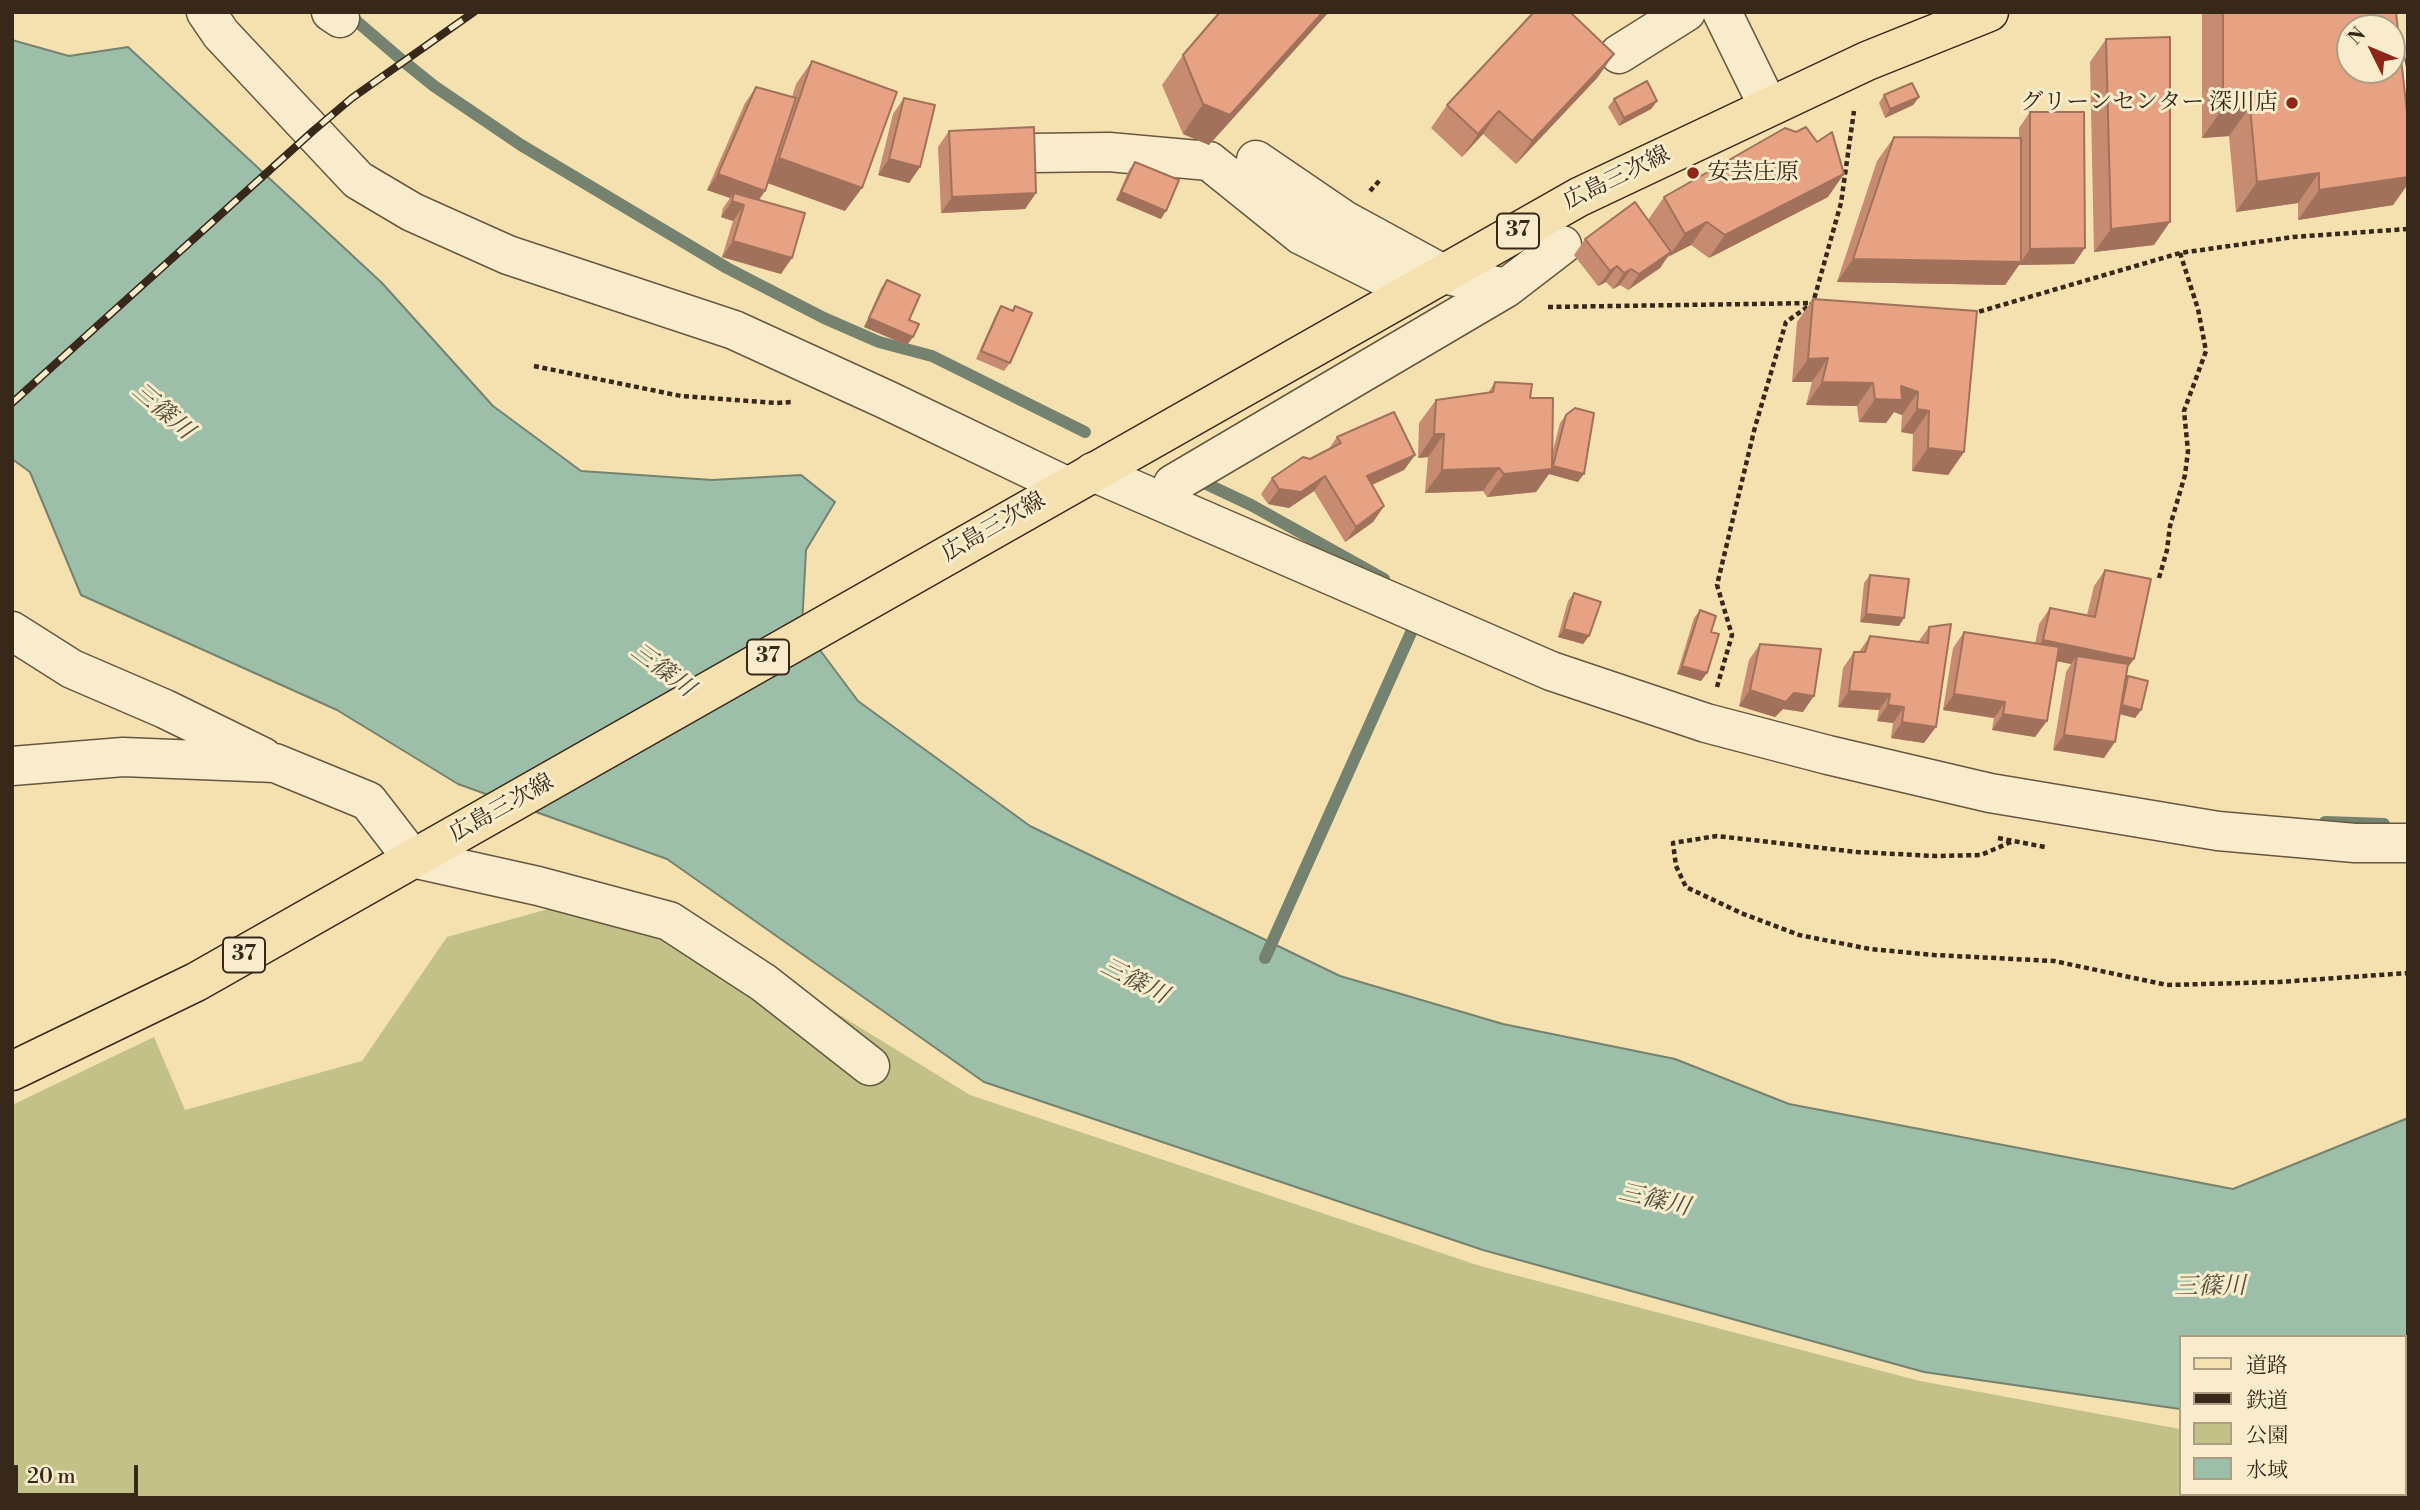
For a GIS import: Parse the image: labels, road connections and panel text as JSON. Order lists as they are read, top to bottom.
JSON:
{
  "streets": {
    "main road": ["広島三次線", "37"]
  },
  "water": ["三篠川"],
  "places": ["グリーンセンター 深川店", "安芸庄原"],
  "legend": [
    "道路",
    "鉄道",
    "公園",
    "水域"
  ],
  "scale_bar": "20 m",
  "north": "top left"
}
